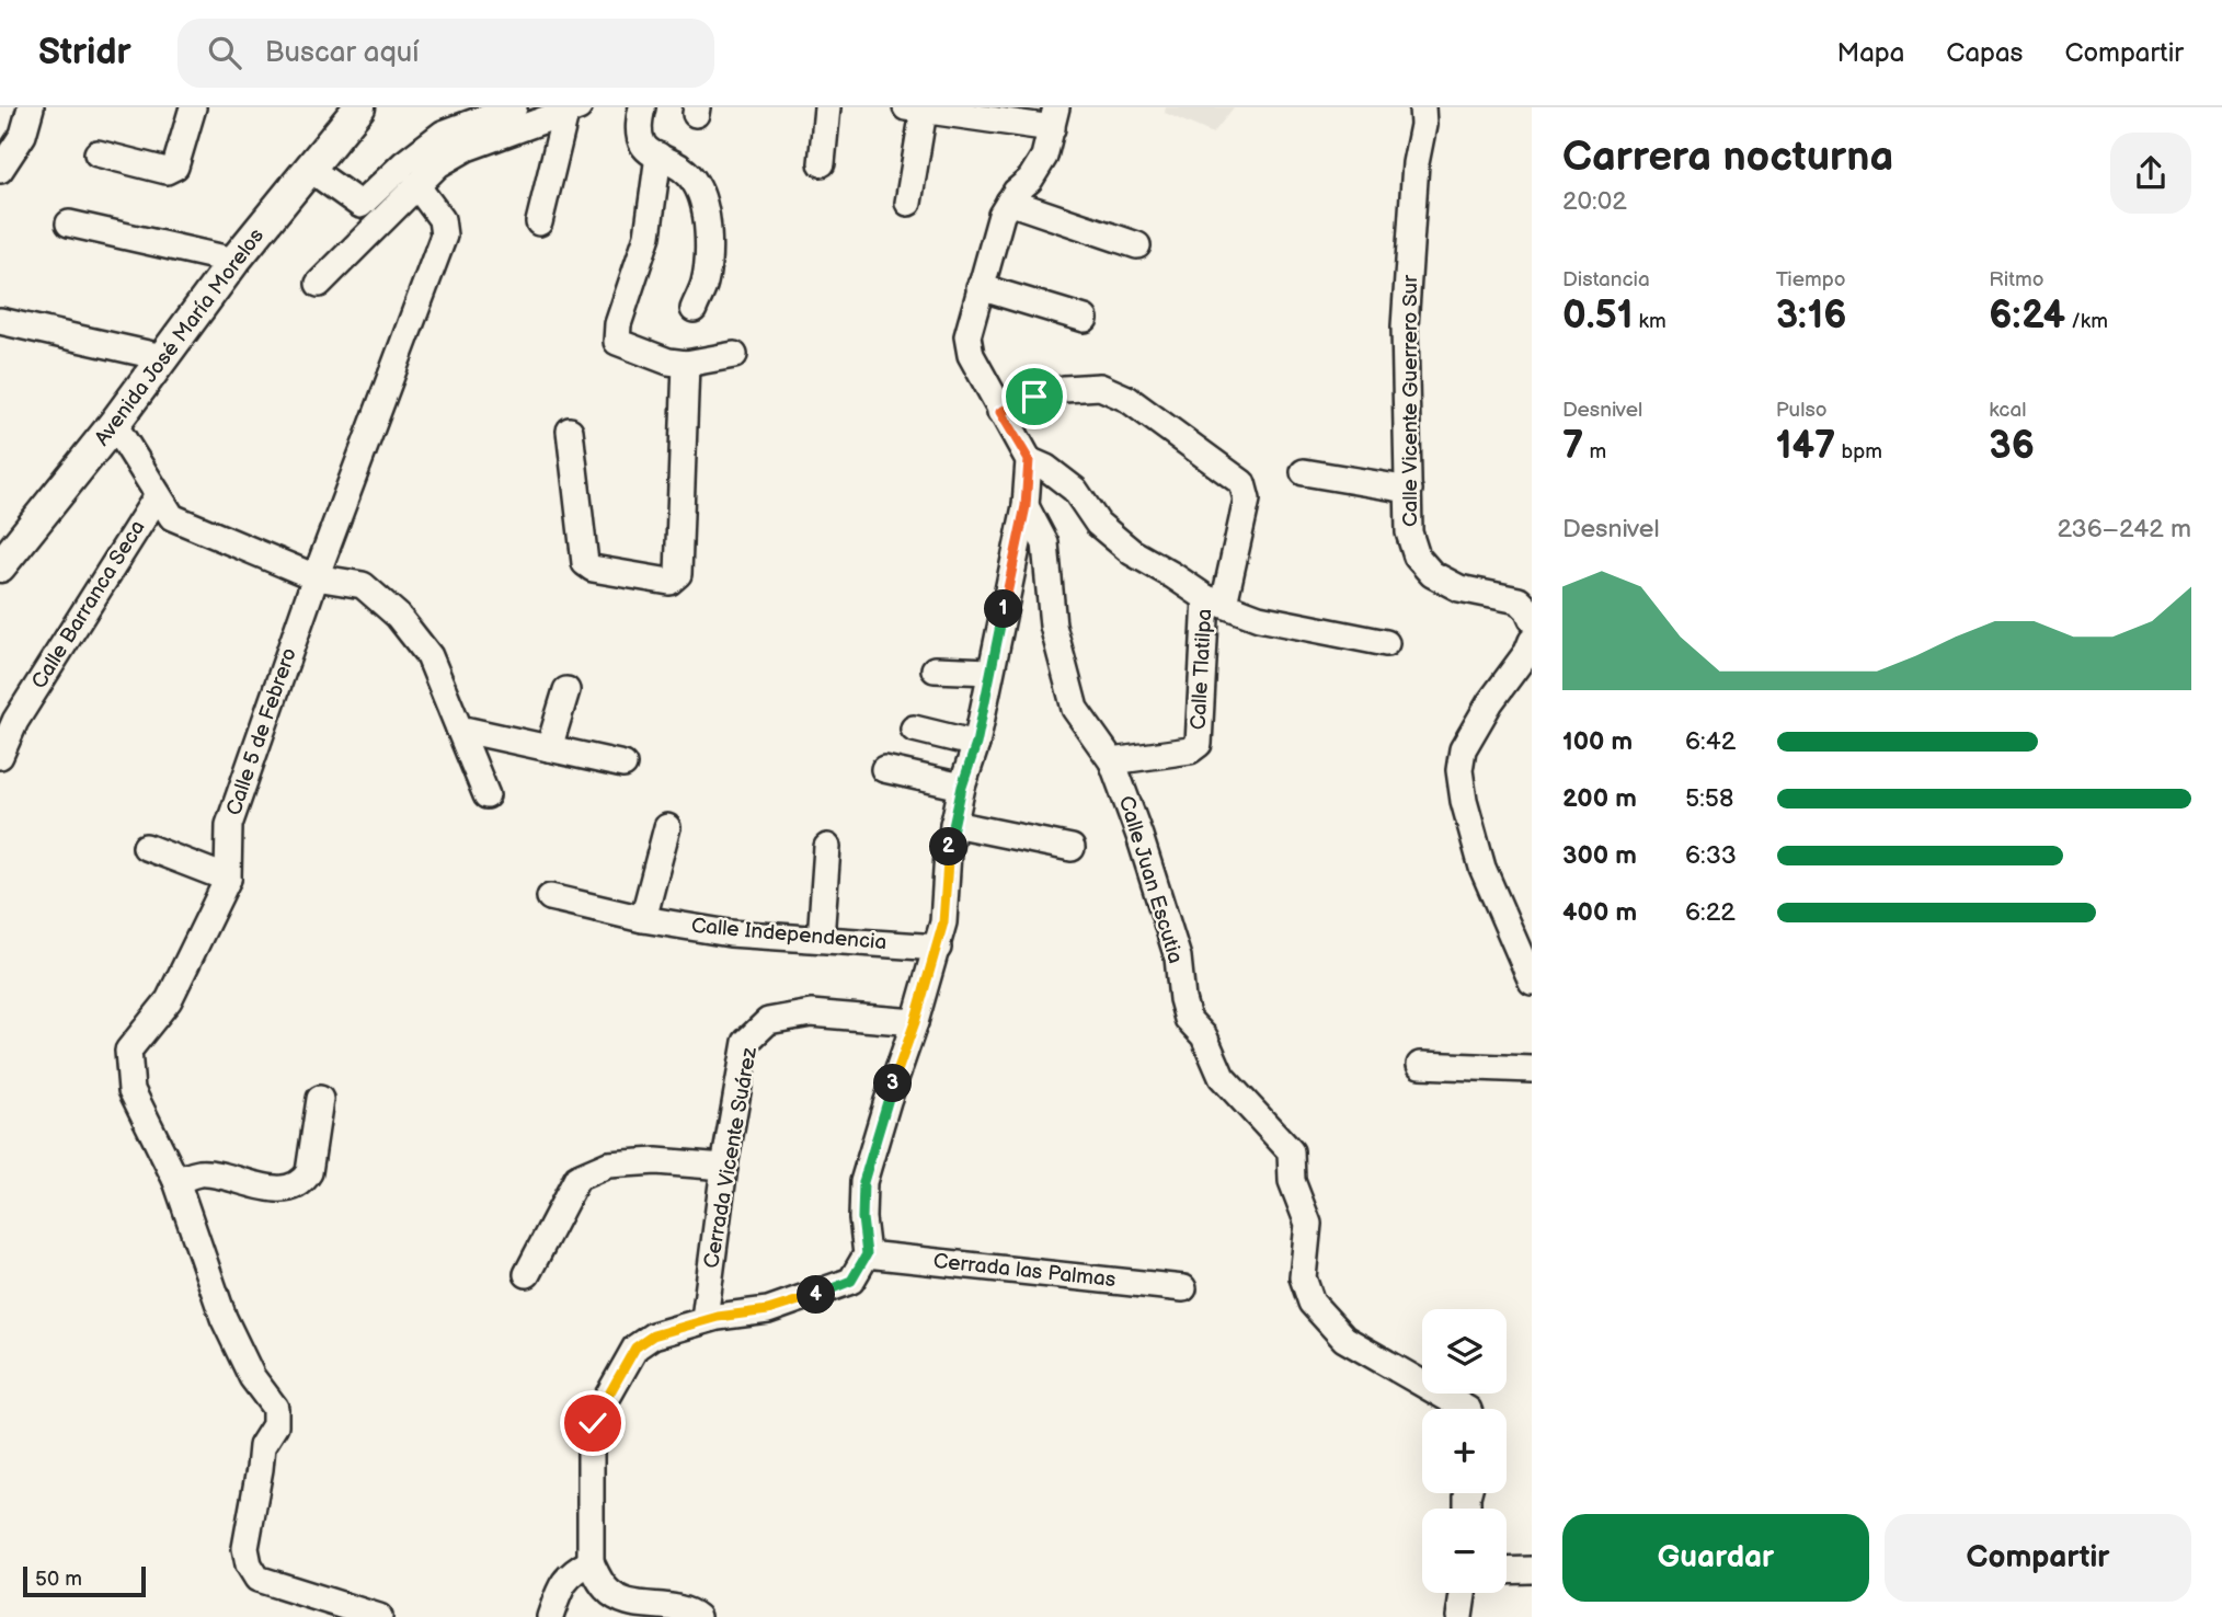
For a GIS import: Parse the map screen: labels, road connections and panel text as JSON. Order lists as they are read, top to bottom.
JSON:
{
  "streets": {
    "main road": ["Avenida José María Morelos"],
    "street": [
      "Calle Vicente Guerrero Sur",
      "Calle Barranca Seca",
      "Calle Tlatilpa",
      "Calle 5 de Febrero",
      "Calle Juan Escutia",
      "Calle Independencia",
      "Cerrada Vicente Suárez",
      "Cerrada las Palmas"
    ]
  },
  "crossings": [
    ["Calle Tlatilpa", "Calle Juan Escutia"]
  ],
  "scale_bar": "50 m",
  "page": {
    "header": "Stridr",
    "search": "Buscar aquí",
    "nav": ["Mapa", "Capas", "Compartir"],
    "heading": ["Carrera nocturna", "20:02"],
    "stats": [
      ["Distancia", "0.51 km"],
      ["Tiempo", "3:16"],
      ["Ritmo", "6:24 /km"],
      ["Desnivel", "7 m"],
      ["Pulso", "147 bpm"],
      ["kcal", "36"]
    ],
    "chart": ["Desnivel", "236–242 m"],
    "pins": [
      "1",
      "2",
      "3",
      "4"
    ],
    "list": [
      {
        "name": "100 m",
        "note": "6:42"
      },
      {
        "name": "200 m",
        "note": "5:58"
      },
      {
        "name": "300 m",
        "note": "6:33"
      },
      {
        "name": "400 m",
        "note": "6:22"
      }
    ],
    "map_buttons": ["+", "−"],
    "buttons": ["Guardar", "Compartir"],
    "scale": "50 m"
  }
}
